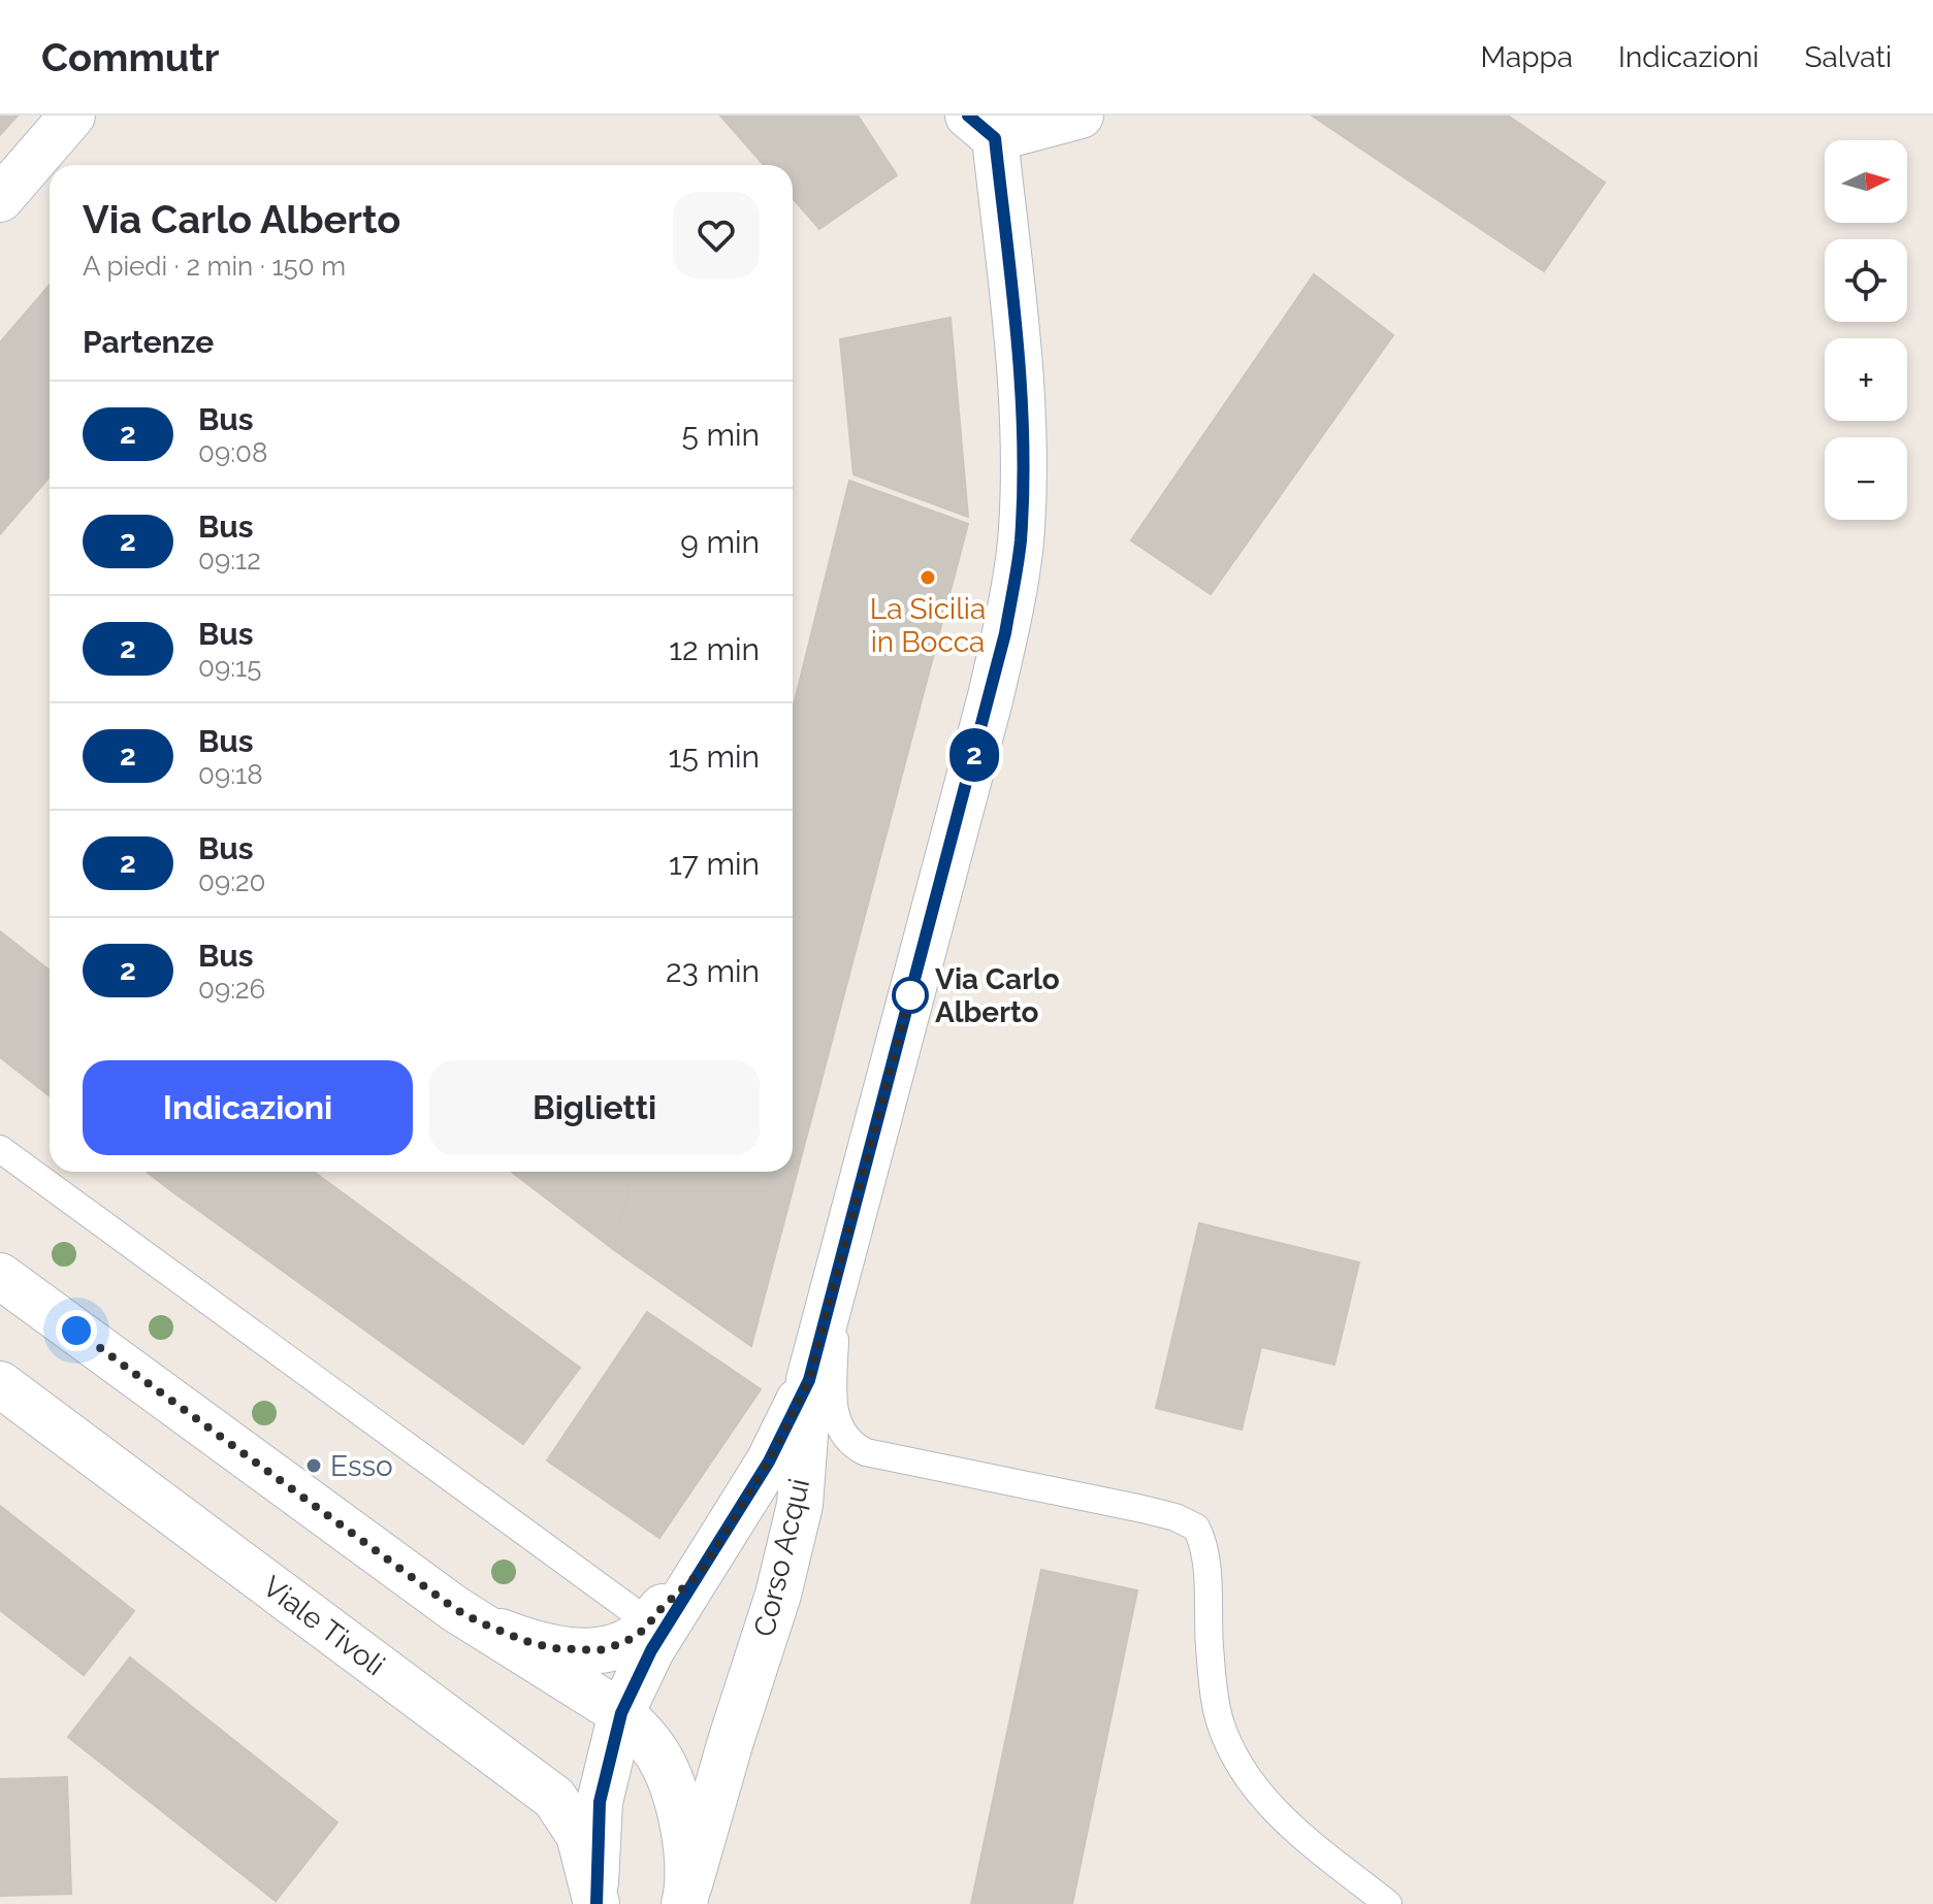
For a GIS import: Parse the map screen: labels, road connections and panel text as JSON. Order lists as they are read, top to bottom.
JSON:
{
  "streets": {
    "street": ["Corso Acqui", "Viale Tivoli"]
  },
  "crossings": [
    ["Corso Acqui", "Viale Tivoli"]
  ],
  "places": ["La Sicilia in Bocca", "Via Carlo Alberto", "Esso"],
  "lines": ["bus line 2"],
  "north": "right",
  "page": {
    "header": "Commutr",
    "nav": ["Mappa", "Indicazioni", "Salvati"],
    "on_map": "2",
    "map_buttons": ["+", "−"],
    "heading": [
      ["Via Carlo Alberto", "A piedi · 2 min · 150 m"],
      "Partenze"
    ],
    "list": [
      {
        "mark": "2",
        "name": "Bus",
        "note": "09:08",
        "value": "5 min"
      },
      {
        "mark": "2",
        "name": "Bus",
        "note": "09:12",
        "value": "9 min"
      },
      {
        "mark": "2",
        "name": "Bus",
        "note": "09:15",
        "value": "12 min"
      },
      {
        "mark": "2",
        "name": "Bus",
        "note": "09:18",
        "value": "15 min"
      },
      {
        "mark": "2",
        "name": "Bus",
        "note": "09:20",
        "value": "17 min"
      },
      {
        "mark": "2",
        "name": "Bus",
        "note": "09:26",
        "value": "23 min"
      }
    ],
    "buttons": ["Indicazioni", "Biglietti"]
  }
}
